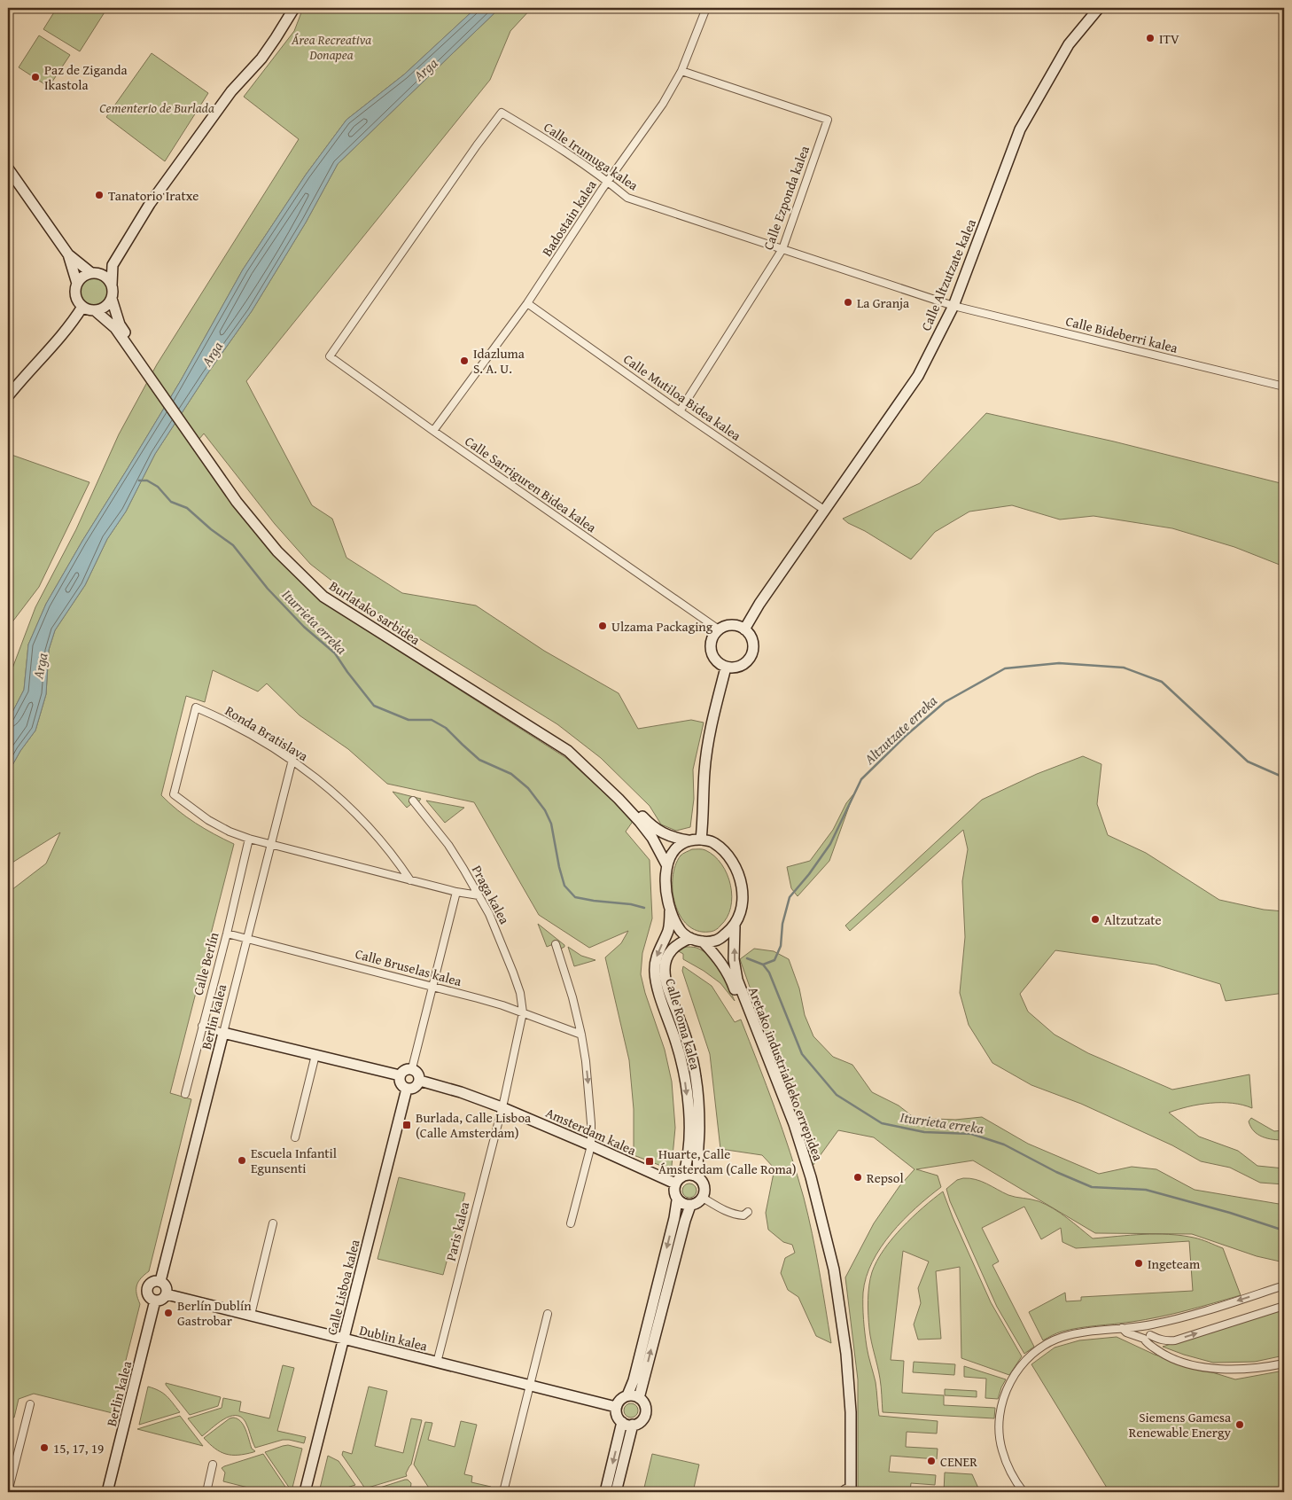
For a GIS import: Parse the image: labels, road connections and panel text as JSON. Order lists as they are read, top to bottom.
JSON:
{
  "streets": {
    "main road": [
      "Calle Altzutzate kalea",
      "Burlatako sarbidea",
      "Berlin kalea",
      "Calle Roma kalea",
      "Aretako industrialdeko errepidea",
      "Amsterdam kalea",
      "Calle Lisboa kalea",
      "Dublin kalea"
    ],
    "street": [
      "Calle Irumuga kalea",
      "Calle Ezponda kalea",
      "Badostain kalea",
      "Calle Bideberri kalea",
      "Calle Mutiloa Bidea kalea",
      "Calle Sarriguren Bidea kalea",
      "Ronda Bratislava",
      "Praga kalea",
      "Calle Berlín",
      "Calle Bruselas kalea",
      "Paris kalea"
    ]
  },
  "crossings": [
    ["Calle Irumuga kalea", "Calle Ezponda kalea"],
    ["Calle Irumuga kalea", "Badostain kalea"],
    ["Calle Irumuga kalea", "Calle Altzutzate kalea"],
    ["Calle Irumuga kalea", "Calle Bideberri kalea"],
    ["Calle Irumuga kalea", "Calle Sarriguren Bidea kalea"],
    ["Calle Ezponda kalea", "Badostain kalea"],
    ["Calle Ezponda kalea", "Calle Mutiloa Bidea kalea"],
    ["Badostain kalea", "Calle Mutiloa Bidea kalea"],
    ["Badostain kalea", "Calle Sarriguren Bidea kalea"],
    ["Calle Altzutzate kalea", "Calle Bideberri kalea"],
    ["Calle Altzutzate kalea", "Calle Mutiloa Bidea kalea"],
    ["Calle Altzutzate kalea", "Calle Sarriguren Bidea kalea"],
    ["Burlatako sarbidea", "Calle Roma kalea"],
    ["Burlatako sarbidea", "Aretako industrialdeko errepidea"],
    ["Ronda Bratislava", "Praga kalea"],
    ["Ronda Bratislava", "Calle Berlín"],
    ["Ronda Bratislava", "Berlin kalea"],
    ["Praga kalea", "Calle Bruselas kalea"],
    ["Praga kalea", "Paris kalea"],
    ["Calle Berlín", "Calle Bruselas kalea"],
    ["Calle Bruselas kalea", "Berlin kalea"],
    ["Calle Bruselas kalea", "Paris kalea"],
    ["Berlin kalea", "Dublin kalea"],
    ["Calle Roma kalea", "Aretako industrialdeko errepidea"],
    ["Calle Roma kalea", "Amsterdam kalea"],
    ["Amsterdam kalea", "Paris kalea"],
    ["Amsterdam kalea", "Calle Lisboa kalea"],
    ["Paris kalea", "Dublin kalea"],
    ["Calle Lisboa kalea", "Dublin kalea"]
  ],
  "water": ["Arga", "Iturrieta erreka", "Altzutzate erreka"],
  "parks": ["Área Recreativa Donapea", "Cementerio de Burlada"],
  "places": {
    "other": [
      "ITV",
      "Paz de Ziganda Ikastola",
      "Tanatorio Iratxe",
      "La Granja",
      "Idazluma S. A. U.",
      "Ulzama Packaging",
      "Altzutzate",
      "Escuela Infantil Egunsenti",
      "Repsol",
      "Ingeteam",
      "Berlín Dublín Gastrobar",
      "Siemens Gamesa Renewable Energy",
      "15, 17, 19",
      "CENER"
    ],
    "transit": ["Burlada, Calle Lisboa (Calle Amsterdam)", "Huarte, Calle Ámsterdam (Calle Roma)"]
  }
}
